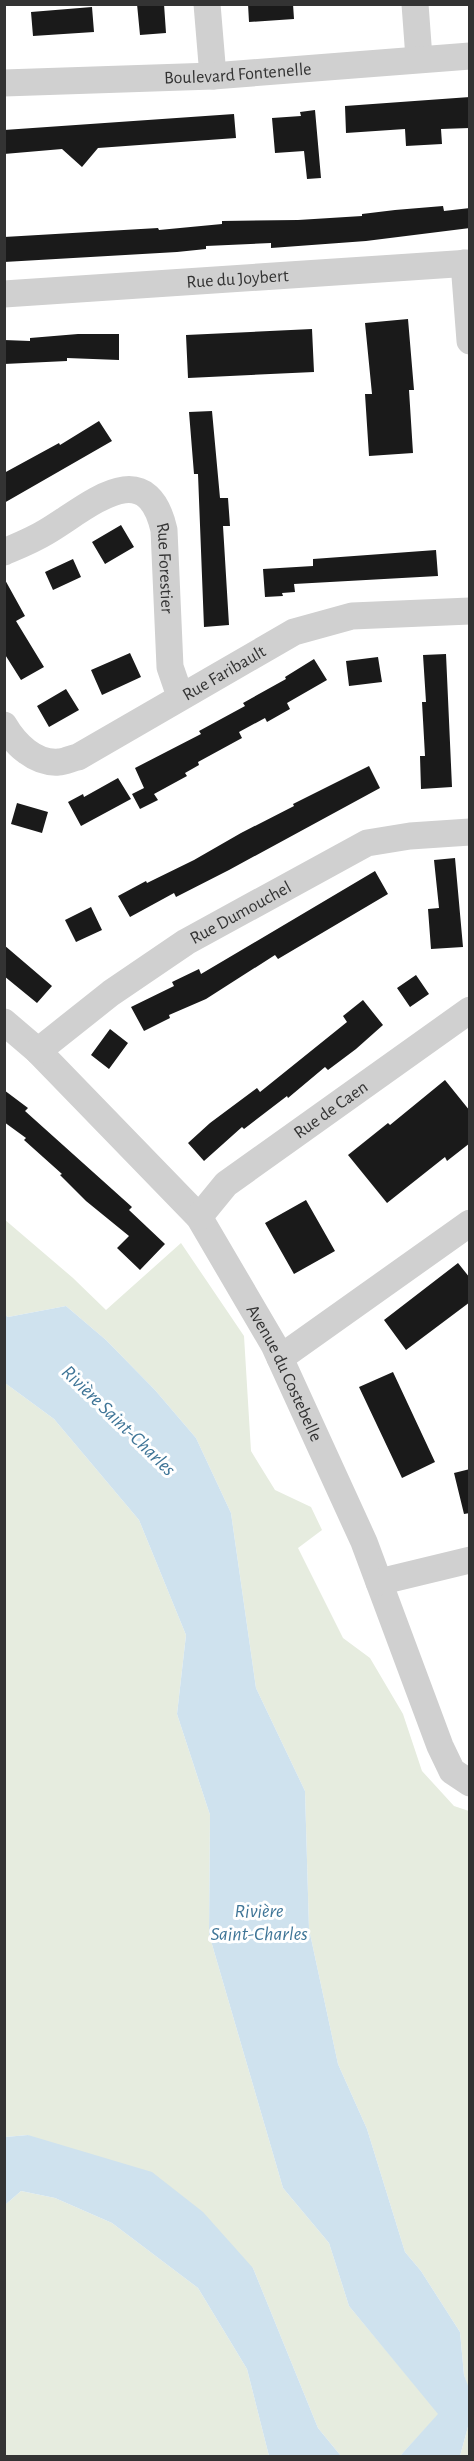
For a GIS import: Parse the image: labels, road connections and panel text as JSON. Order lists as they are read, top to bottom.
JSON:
{
  "streets": {
    "street": [
      "Boulevard Fontenelle",
      "Rue du Joybert",
      "Rue Forestier",
      "Rue Faribault",
      "Rue Dumouchel",
      "Rue de Caen",
      "Avenue du Costebelle"
    ]
  },
  "crossings": [
    ["Rue Forestier", "Rue Faribault"],
    ["Rue Dumouchel", "Avenue du Costebelle"],
    ["Rue de Caen", "Avenue du Costebelle"]
  ],
  "water": ["Rivière Saint-Charles"]
}
